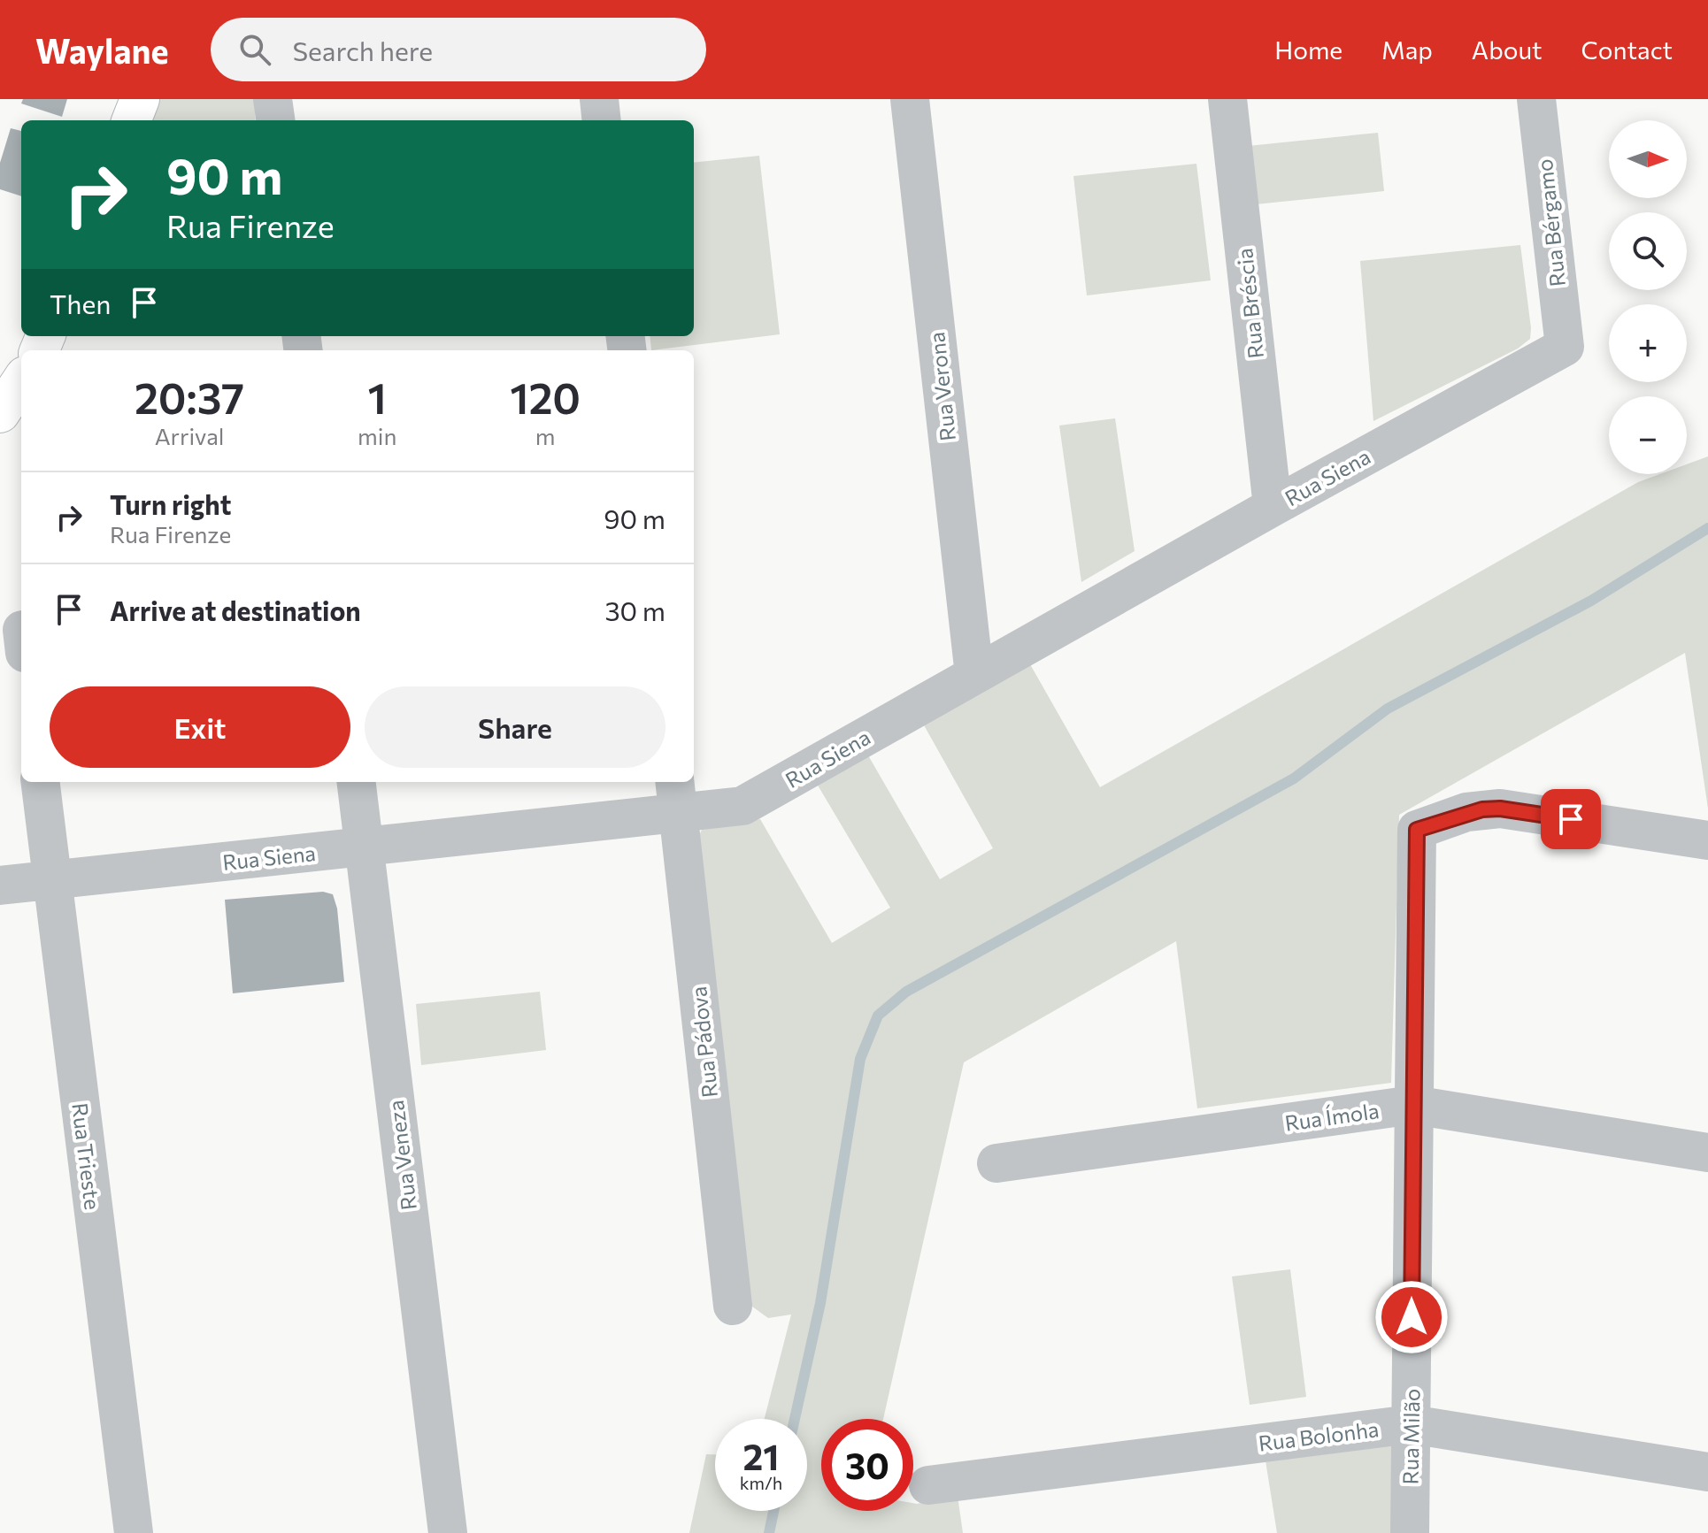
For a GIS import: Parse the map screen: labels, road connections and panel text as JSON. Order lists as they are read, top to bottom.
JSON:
{
  "streets": {
    "street": [
      "Rua Bérgamo",
      "Rua Bréscia",
      "Rua Verona",
      "Rua Siena",
      "Rua Pádova",
      "Rua Ímola",
      "Rua Veneza",
      "Rua Trieste",
      "Rua Bolonha",
      "Rua Milão"
    ]
  },
  "crossings": [
    ["Rua Bérgamo", "Rua Siena"],
    ["Rua Bréscia", "Rua Siena"],
    ["Rua Verona", "Rua Siena"],
    ["Rua Siena", "Rua Pádova"],
    ["Rua Siena", "Rua Veneza"],
    ["Rua Siena", "Rua Trieste"],
    ["Rua Ímola", "Rua Milão"],
    ["Rua Bolonha", "Rua Milão"]
  ],
  "north": "right",
  "page": {
    "header": "Waylane",
    "search": "Search here",
    "nav": [
      "Home",
      "Map",
      "About",
      "Contact"
    ],
    "map_buttons": ["+", "−"],
    "turn": ["90 m", "Rua Firenze"],
    "then": "Then",
    "eta": [
      "20:37",
      "Arrival",
      "1",
      "min",
      "120",
      "m"
    ],
    "list": [
      {
        "name": "Turn right",
        "note": "Rua Firenze",
        "value": "90 m"
      },
      {
        "name": "Arrive at destination",
        "value": "30 m"
      }
    ],
    "buttons": ["Exit", "Share"],
    "speed": "21 km/h",
    "limit": "30"
  }
}
